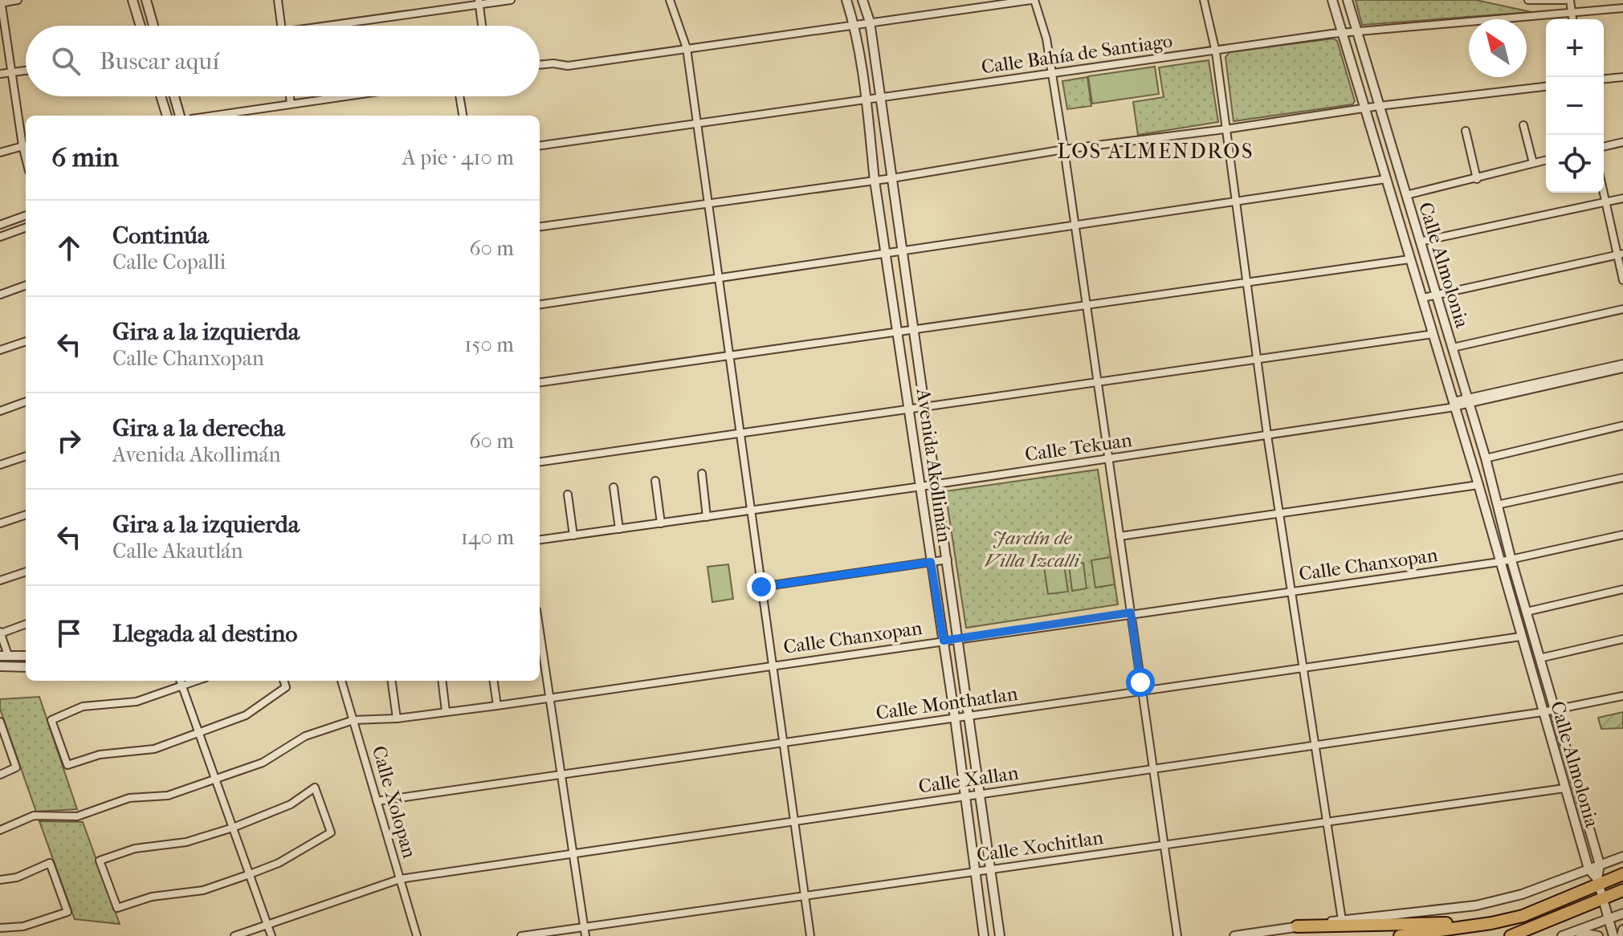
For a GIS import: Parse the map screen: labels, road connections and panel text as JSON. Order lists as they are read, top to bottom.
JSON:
{
  "streets": {
    "street": [
      "Calle Bahía de Santiago",
      "Calle Almolonia",
      "Calle Tekuan",
      "Avenida Akollimán",
      "Calle Chanxopan",
      "Calle Monthatlan",
      "Calle Xallan",
      "Calle Xolopan",
      "Calle Xochitlan"
    ]
  },
  "crossings": [
    ["Calle Bahía de Santiago", "Calle Almolonia"],
    ["Calle Bahía de Santiago", "Avenida Akollimán"],
    ["Calle Almolonia", "Calle Tekuan"],
    ["Calle Almolonia", "Calle Chanxopan"],
    ["Calle Almolonia", "Calle Monthatlan"],
    ["Calle Almolonia", "Calle Xallan"],
    ["Calle Almolonia", "Calle Xochitlan"],
    ["Calle Tekuan", "Avenida Akollimán"],
    ["Avenida Akollimán", "Calle Chanxopan"],
    ["Avenida Akollimán", "Calle Monthatlan"],
    ["Avenida Akollimán", "Calle Xallan"],
    ["Avenida Akollimán", "Calle Xochitlan"],
    ["Calle Chanxopan", "Calle Xolopan"],
    ["Calle Monthatlan", "Calle Xolopan"],
    ["Calle Xallan", "Calle Xolopan"]
  ],
  "districts": ["LOS ALMENDROS"],
  "parks": ["Jardín de Villa Izcalli"],
  "north": "top left",
  "page": {
    "map_buttons": ["+", "−"],
    "search": "Buscar aquí",
    "heading": ["6 min", "A pie · 410 m"],
    "list": [
      ["Continúa", "Calle Copalli", "60 m"],
      ["Gira a la izquierda", "Calle Chanxopan", "150 m"],
      ["Gira a la derecha", "Avenida Akollimán", "60 m"],
      ["Gira a la izquierda", "Calle Akautlán", "140 m"],
      "Llegada al destino"
    ]
  }
}
